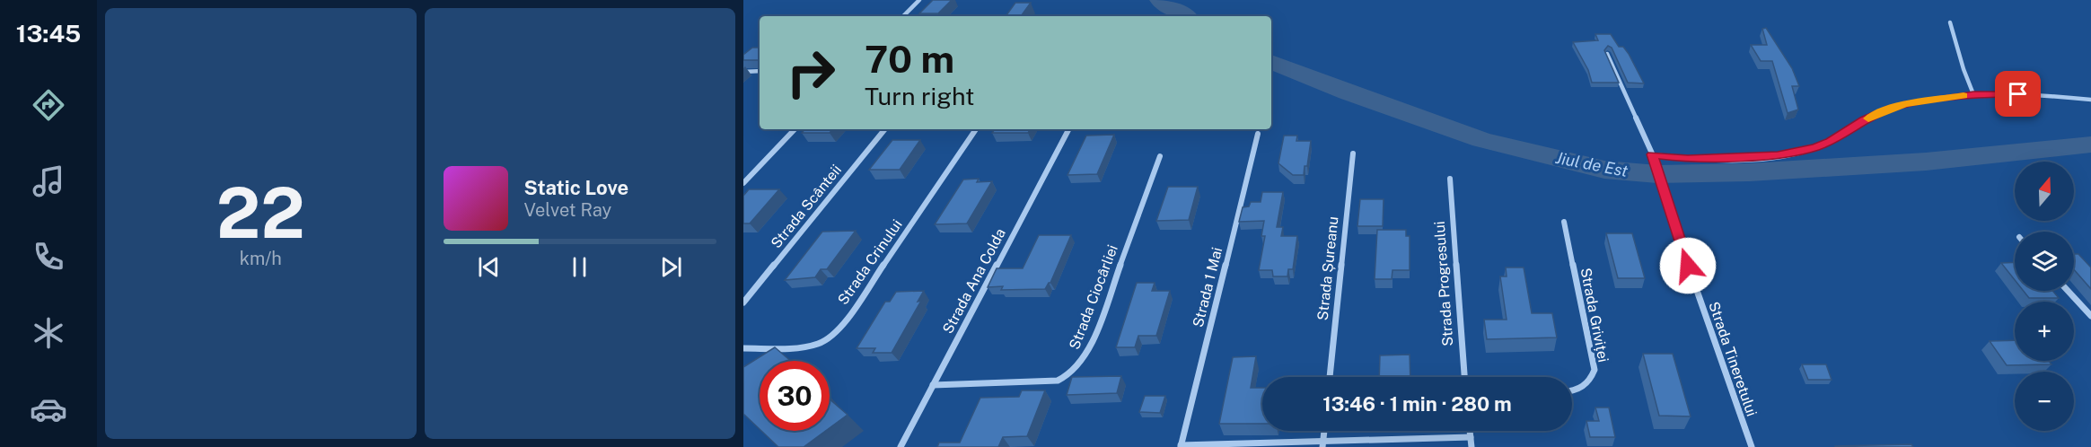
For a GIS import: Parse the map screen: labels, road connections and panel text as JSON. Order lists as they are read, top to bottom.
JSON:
{
  "streets": {
    "street": [
      "Strada Scânteii",
      "Strada Crinului",
      "Strada Șureanu",
      "Strada Ana Colda",
      "Strada Progresului",
      "Strada 1 Mai",
      "Strada Ciocârliei",
      "Strada Griviței",
      "Strada Tineretului"
    ]
  },
  "crossings": [
    ["Strada Ana Colda", "Strada Ciocârliei"]
  ],
  "water": ["Jiul de Est"],
  "north": "top",
  "page": {
    "tabs": "13:45",
    "tile": ["22", "km/h"],
    "turn": ["70 m", "Turn right"],
    "map_buttons": ["+", "−"],
    "song": ["Static Love", "Velvet Ray"],
    "limit": "30",
    "trip": "13:46 · 1 min · 280 m"
  }
}
